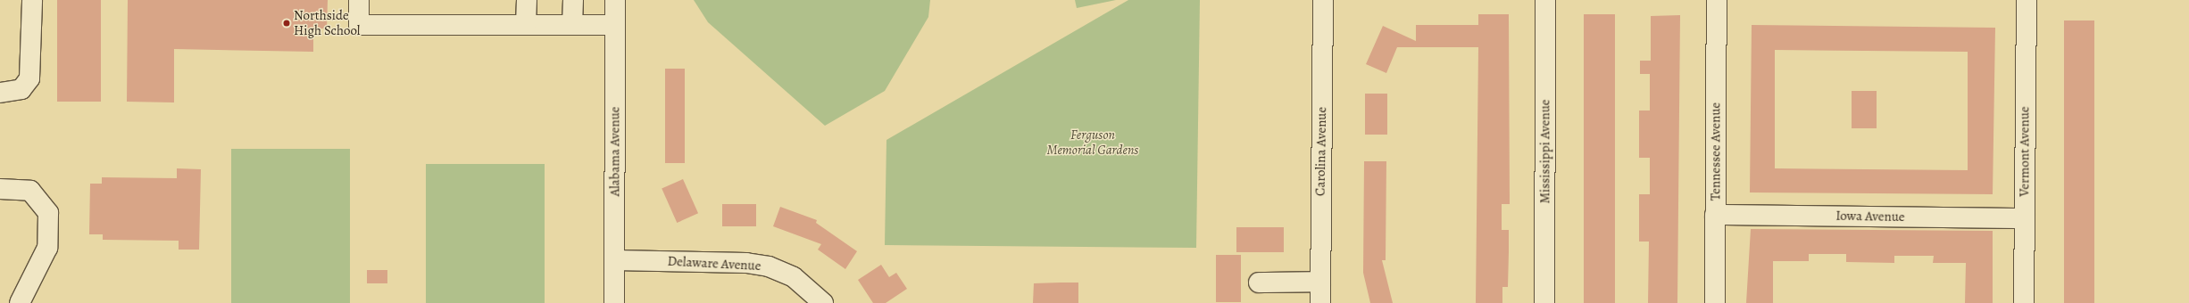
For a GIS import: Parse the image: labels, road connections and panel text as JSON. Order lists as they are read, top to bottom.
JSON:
{
  "streets": {
    "street": [
      "Alabama Avenue",
      "Carolina Avenue",
      "Mississippi Avenue",
      "Tennessee Avenue",
      "Vermont Avenue",
      "Iowa Avenue",
      "Delaware Avenue"
    ]
  },
  "crossings": [
    ["Alabama Avenue", "Delaware Avenue"],
    ["Tennessee Avenue", "Iowa Avenue"],
    ["Vermont Avenue", "Iowa Avenue"]
  ],
  "parks": ["Ferguson Memorial Gardens"],
  "places": ["Northside High School"]
}
